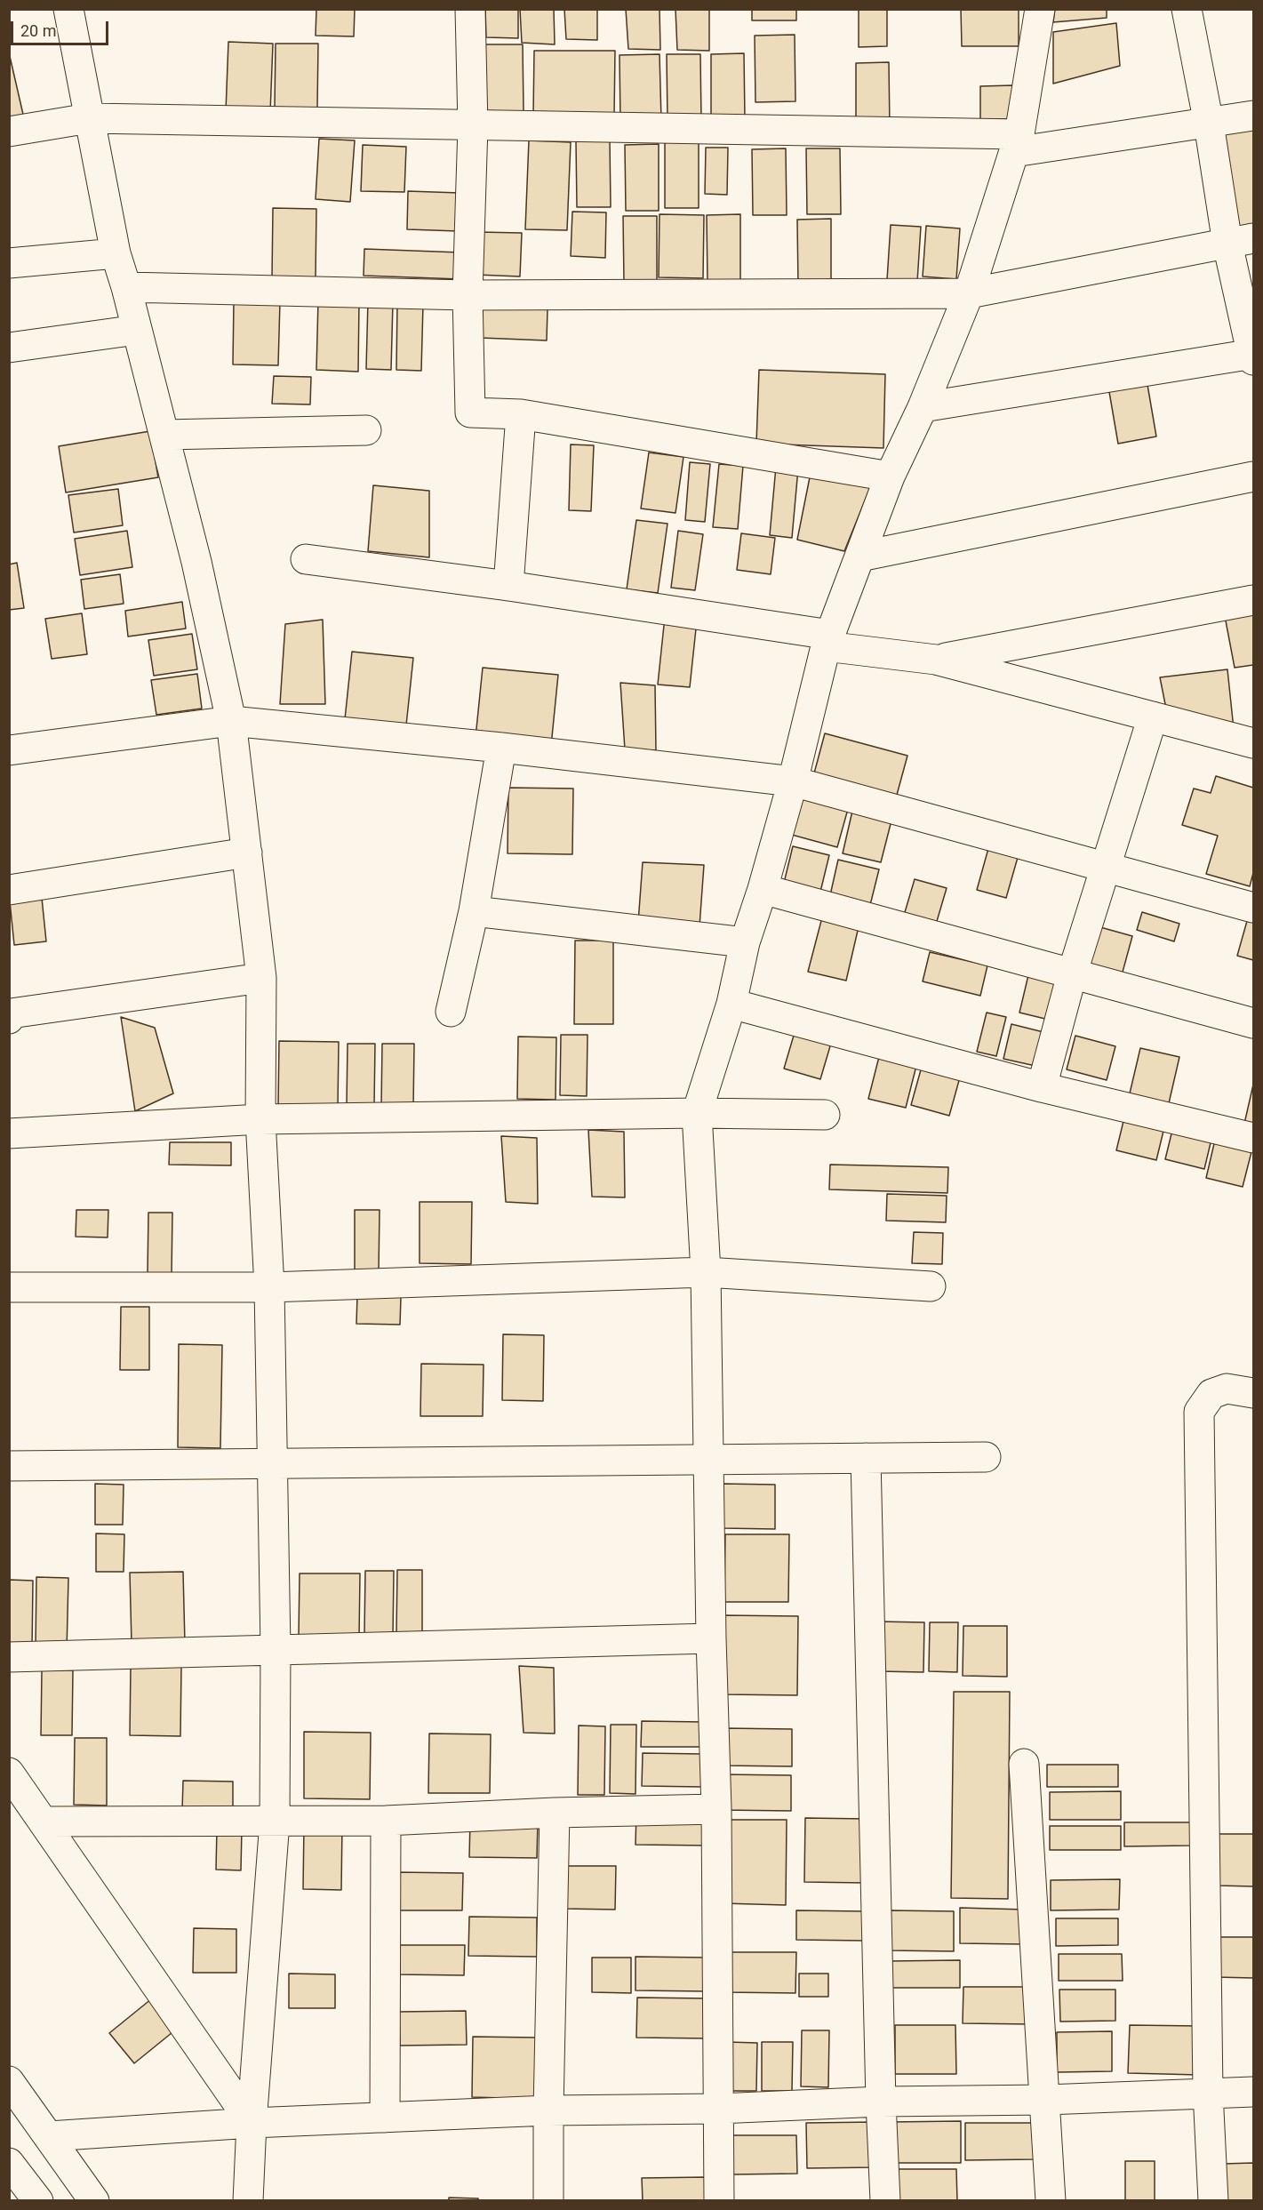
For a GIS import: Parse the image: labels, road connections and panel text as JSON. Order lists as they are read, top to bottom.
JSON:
{
  "scale_bar": "20 m"
}
